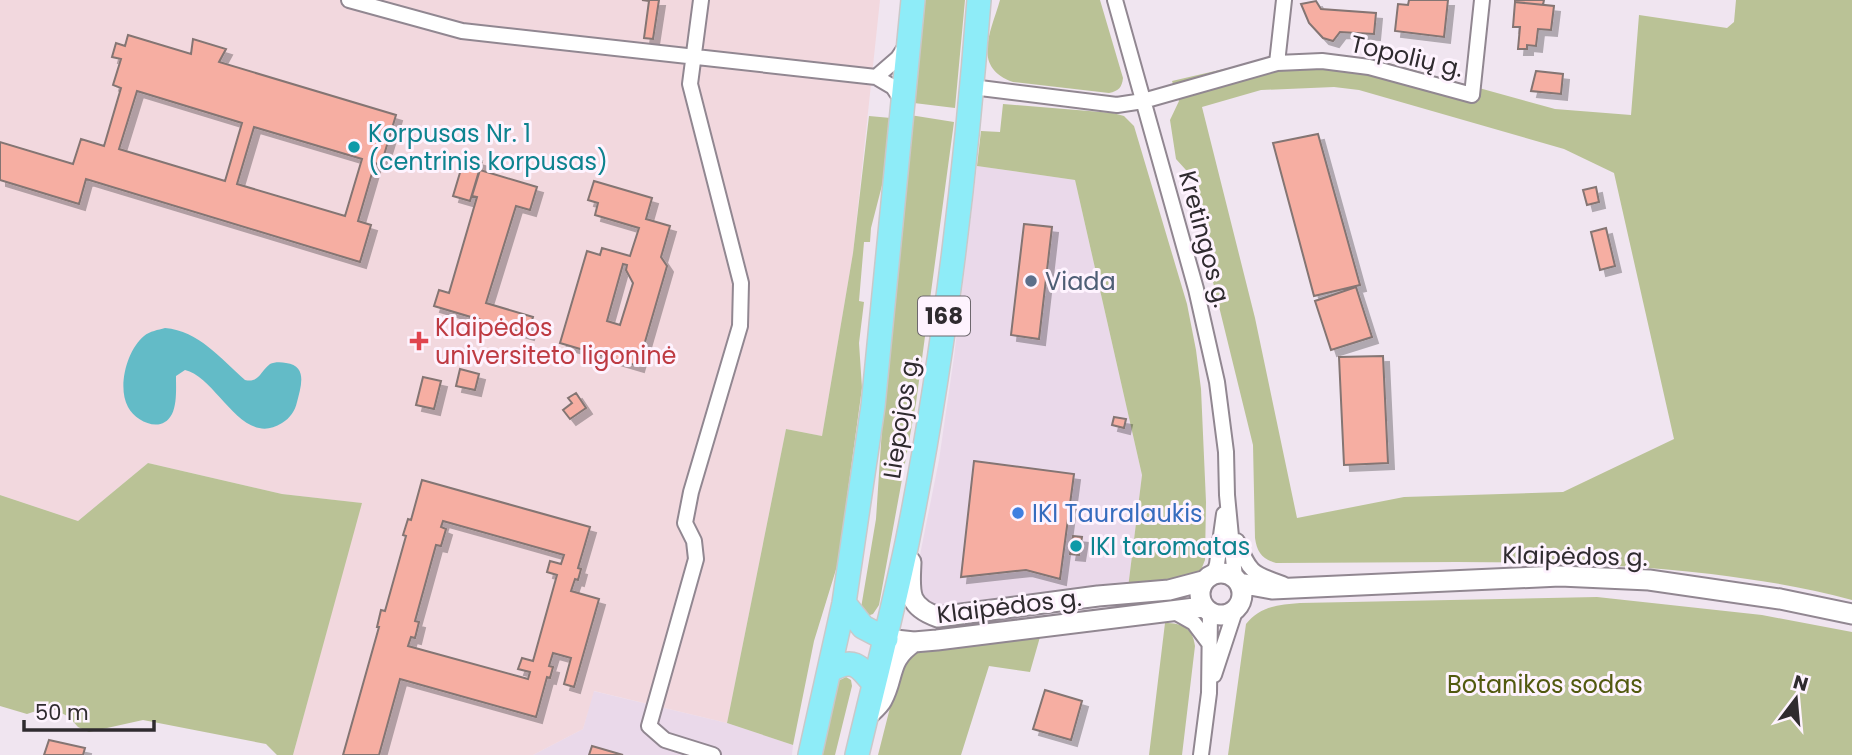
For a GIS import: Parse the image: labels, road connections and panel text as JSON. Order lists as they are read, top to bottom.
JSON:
{
  "streets": {
    "main road": ["168", "Liepojos g.", "Klaipėdos g."],
    "street": ["Topolių g.", "Kretingos g."]
  },
  "crossings": [
    ["Kretingos g.", "Klaipėdos g."],
    ["Liepojos g.", "Klaipėdos g."]
  ],
  "parks": ["Botanikos sodas"],
  "places": {
    "other": [
      "Korpusas Nr. 1 (centrinis korpusas)",
      "Viada",
      "IKI Tauralaukis",
      "IKI taromatas"
    ],
    "health": ["Klaipėdos universiteto ligoninė"]
  },
  "scale_bar": "50 m",
  "north": "top"
}
